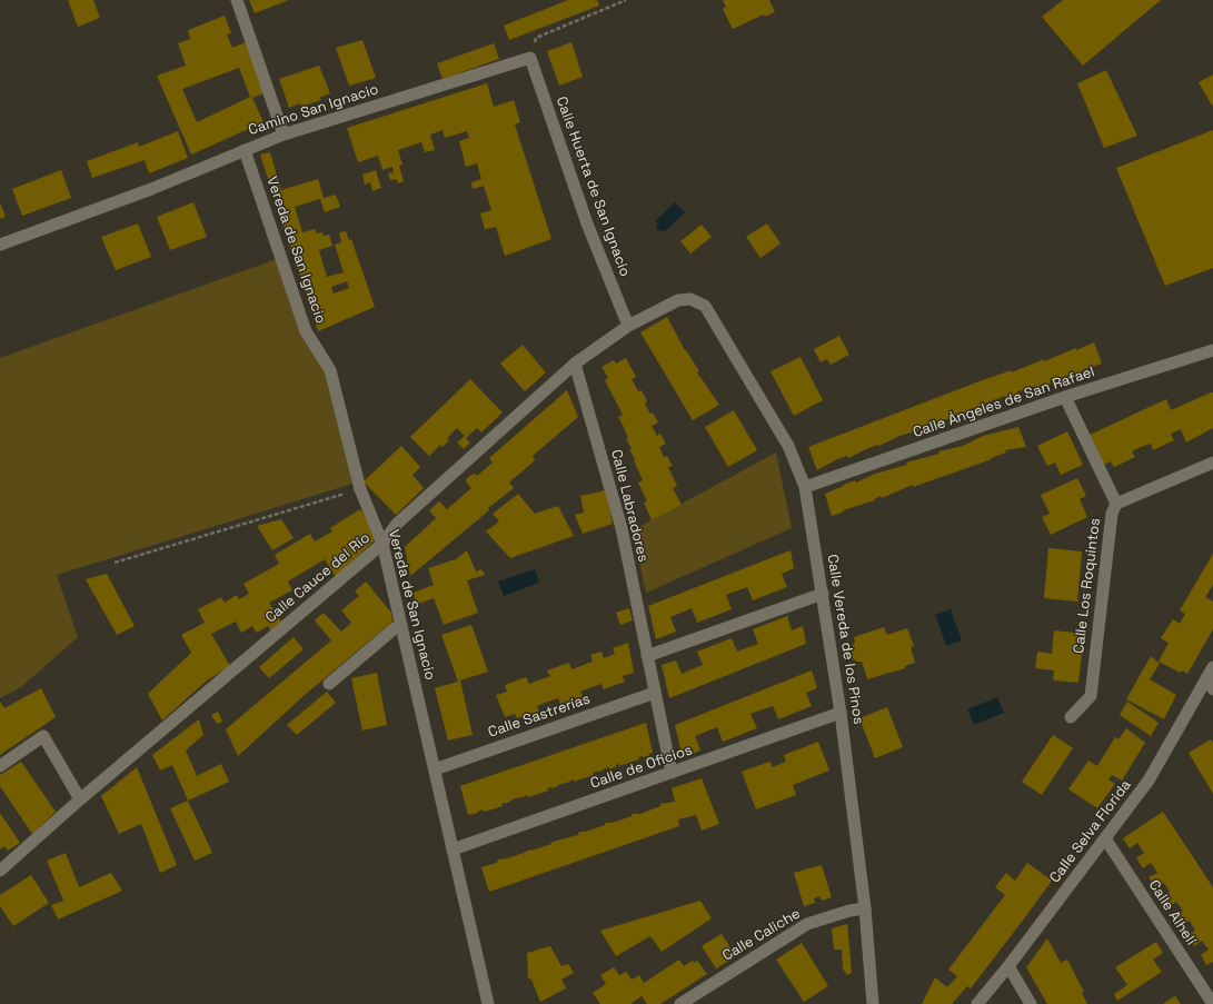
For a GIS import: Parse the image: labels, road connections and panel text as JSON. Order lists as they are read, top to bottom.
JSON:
{
  "streets": {
    "street": [
      "Camino San Ignacio",
      "Calle Huerta de San Ignacio",
      "Vereda de San Ignacio",
      "Calle Ángeles de San Rafael",
      "Calle Labradores",
      "Calle Cauce del Río",
      "Calle Los Roquintos",
      "Calle Vereda de los Pinos",
      "Calle Sastrerías",
      "Calle de Oficios",
      "Calle Selva Florida",
      "Calle Alhelí",
      "Calle Caliche"
    ]
  },
  "crossings": [
    ["Camino San Ignacio", "Calle Huerta de San Ignacio"],
    ["Camino San Ignacio", "Vereda de San Ignacio"],
    ["Calle Huerta de San Ignacio", "Calle Cauce del Río"],
    ["Vereda de San Ignacio", "Calle Cauce del Río"],
    ["Vereda de San Ignacio", "Calle Sastrerías"],
    ["Vereda de San Ignacio", "Calle de Oficios"],
    ["Calle Ángeles de San Rafael", "Calle Vereda de los Pinos"],
    ["Calle Labradores", "Calle Cauce del Río"],
    ["Calle Labradores", "Calle Sastrerías"],
    ["Calle Labradores", "Calle de Oficios"],
    ["Calle Cauce del Río", "Calle Vereda de los Pinos"],
    ["Calle Vereda de los Pinos", "Calle de Oficios"],
    ["Calle Vereda de los Pinos", "Calle Caliche"],
    ["Calle Selva Florida", "Calle Alhelí"]
  ]
}
